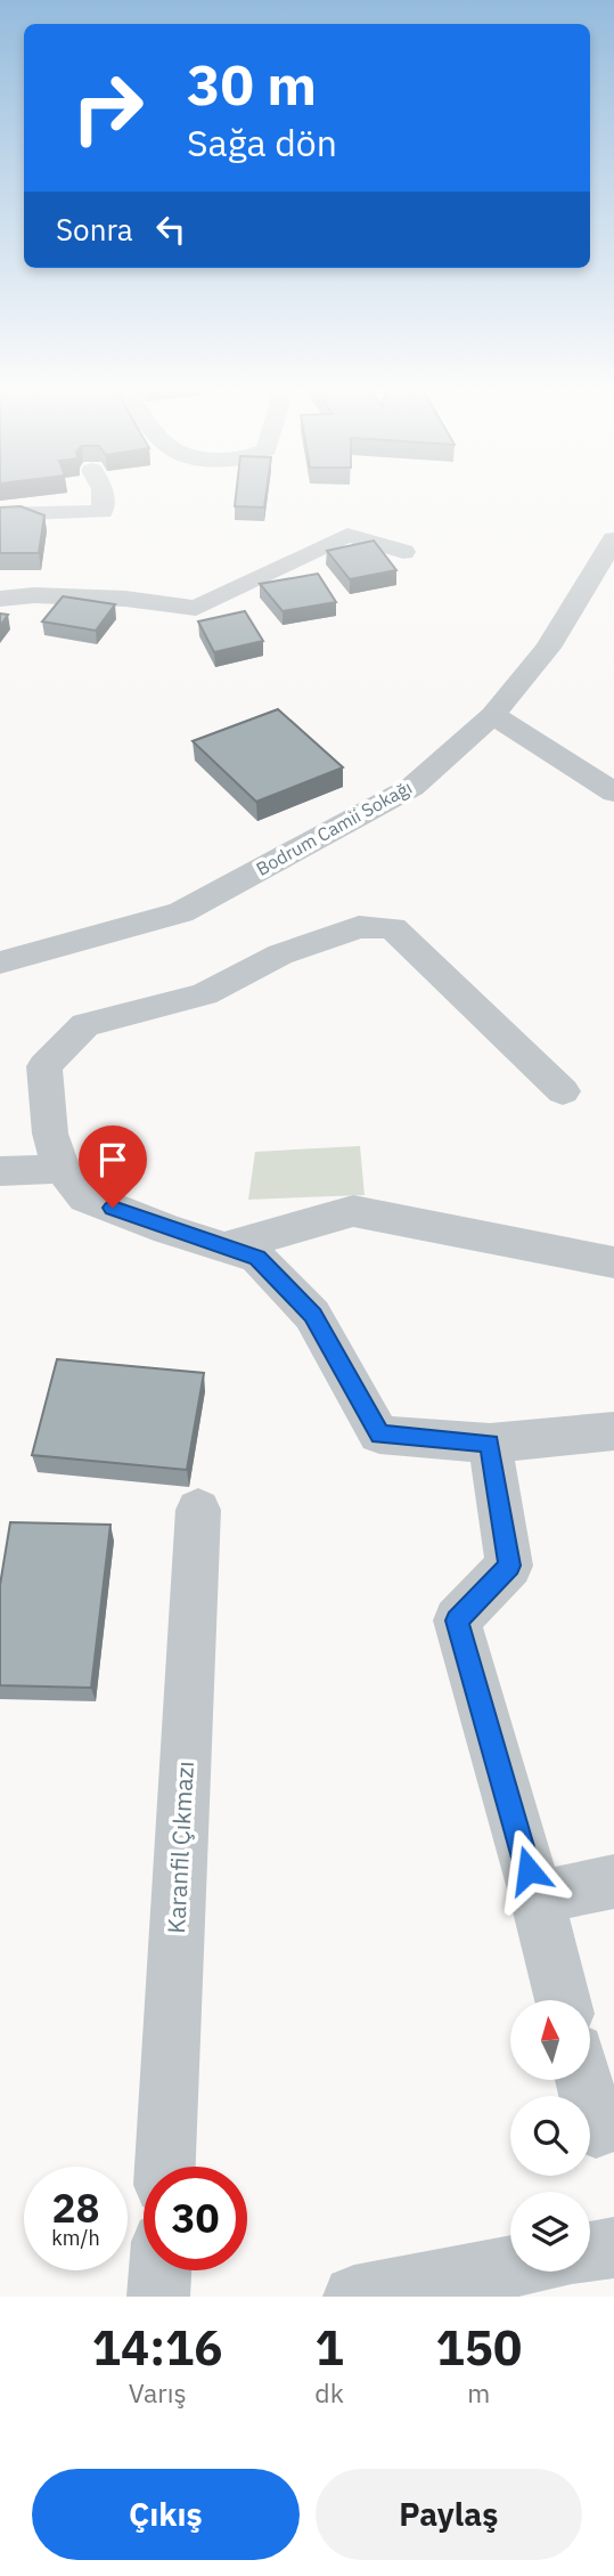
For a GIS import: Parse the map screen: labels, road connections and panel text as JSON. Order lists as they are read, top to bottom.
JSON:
{
  "streets": {
    "street": ["Bodrum Camii Sokağı", "Karanfil Çıkmazı"]
  },
  "north": "top",
  "page": {
    "turn": ["30 m", "Sağa dön"],
    "then": "Sonra",
    "speed": "28 km/h",
    "limit": "30",
    "eta": [
      "14:16",
      "Varış",
      "1",
      "dk",
      "150",
      "m"
    ],
    "buttons": ["Çıkış", "Paylaş"]
  }
}
